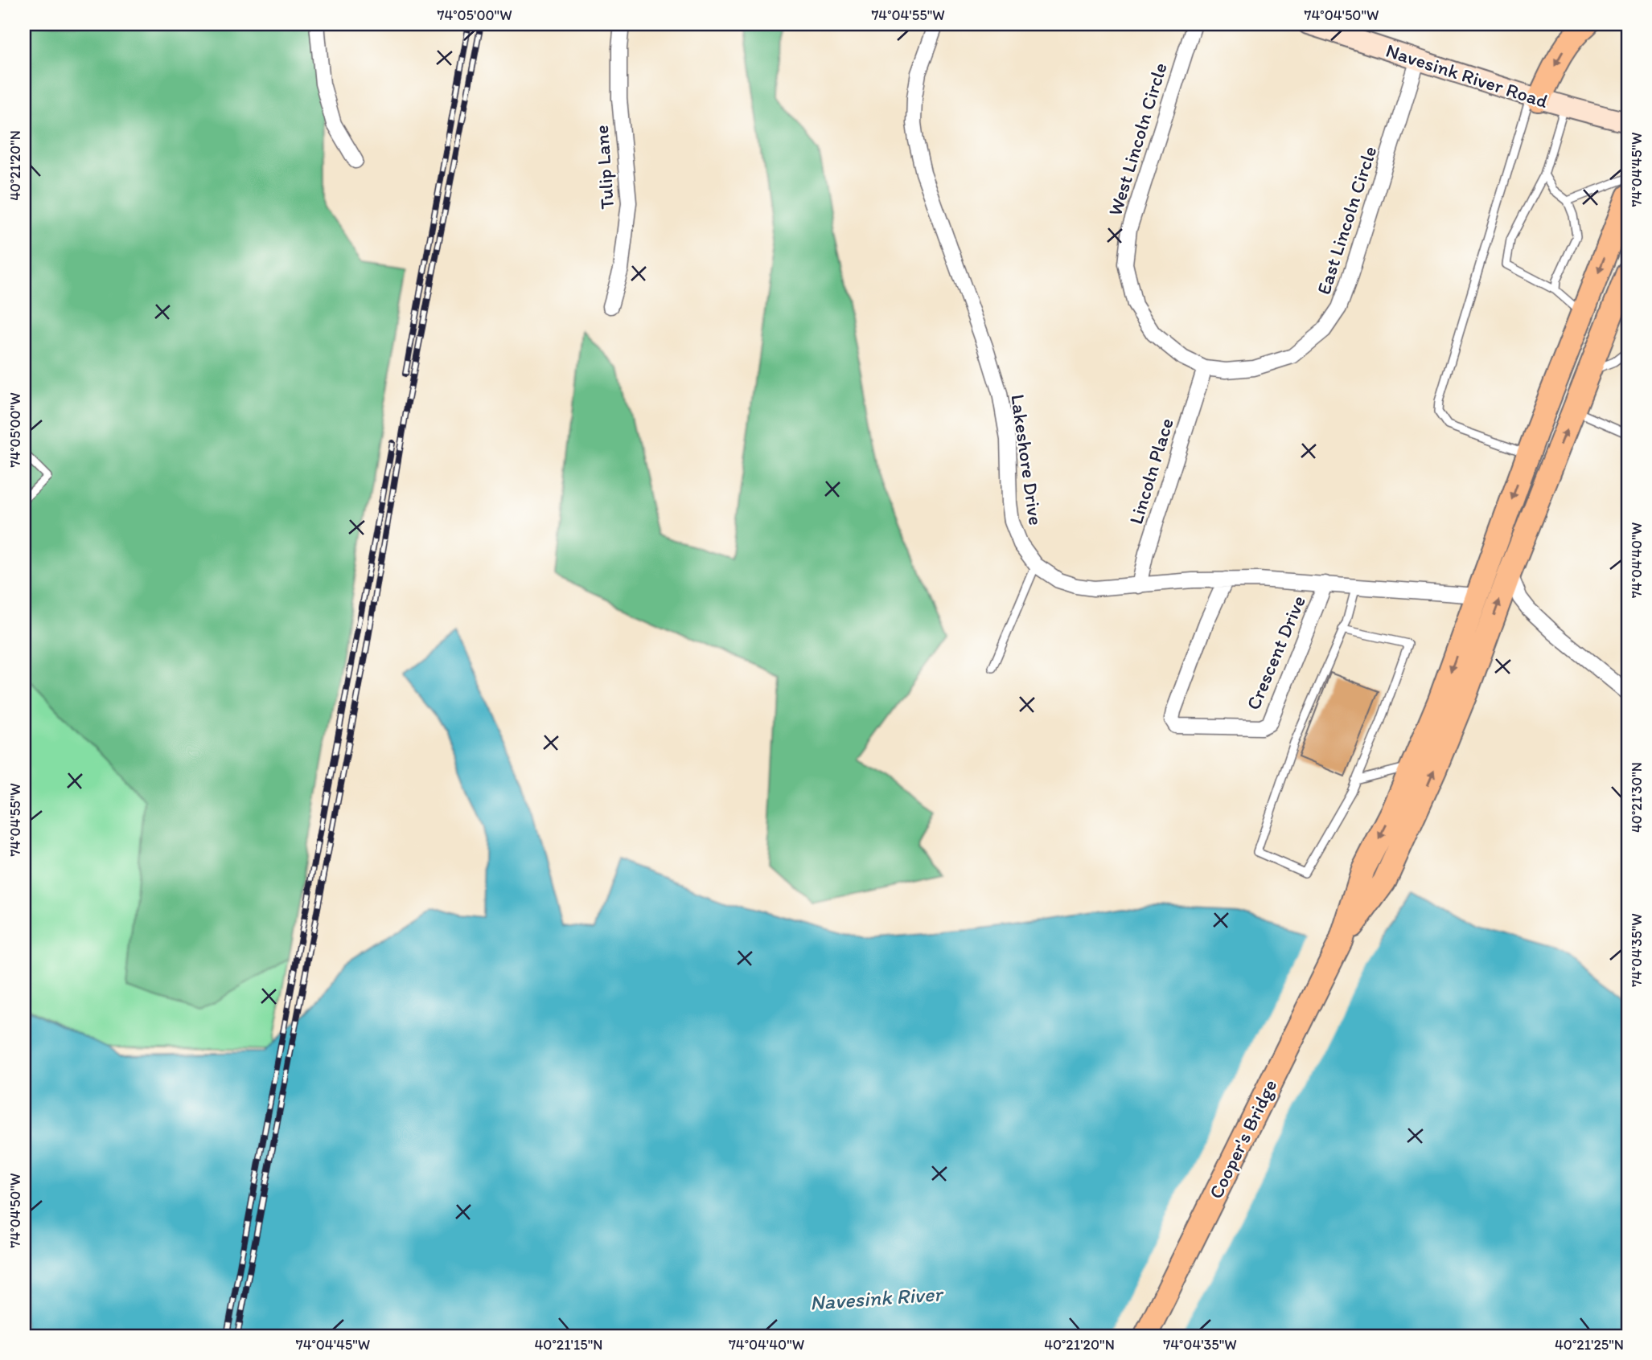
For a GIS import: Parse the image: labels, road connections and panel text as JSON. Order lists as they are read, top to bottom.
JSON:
{
  "streets": {
    "highway": ["Cooper's Bridge"],
    "main road": ["Navesink River Road"],
    "street": [
      "West Lincoln Circle",
      "Tulip Lane",
      "East Lincoln Circle",
      "Lakeshore Drive",
      "Lincoln Place",
      "Crescent Drive"
    ]
  },
  "crossings": [
    ["Navesink River Road", "East Lincoln Circle"],
    ["West Lincoln Circle", "East Lincoln Circle"],
    ["West Lincoln Circle", "Lincoln Place"],
    ["East Lincoln Circle", "Lincoln Place"],
    ["Lakeshore Drive", "Lincoln Place"],
    ["Lakeshore Drive", "Crescent Drive"]
  ],
  "water": ["Navesink River"],
  "coordinates": [
    "74°05'00\"W",
    "74°04'55\"W",
    "74°04'50\"W",
    "40°21'20\"N",
    "74°04'45\"W",
    "74°04'40\"W",
    "40°21'30\"N",
    "74°04'35\"W",
    "40°21'15\"N",
    "40°21'25\"N"
  ]
}
